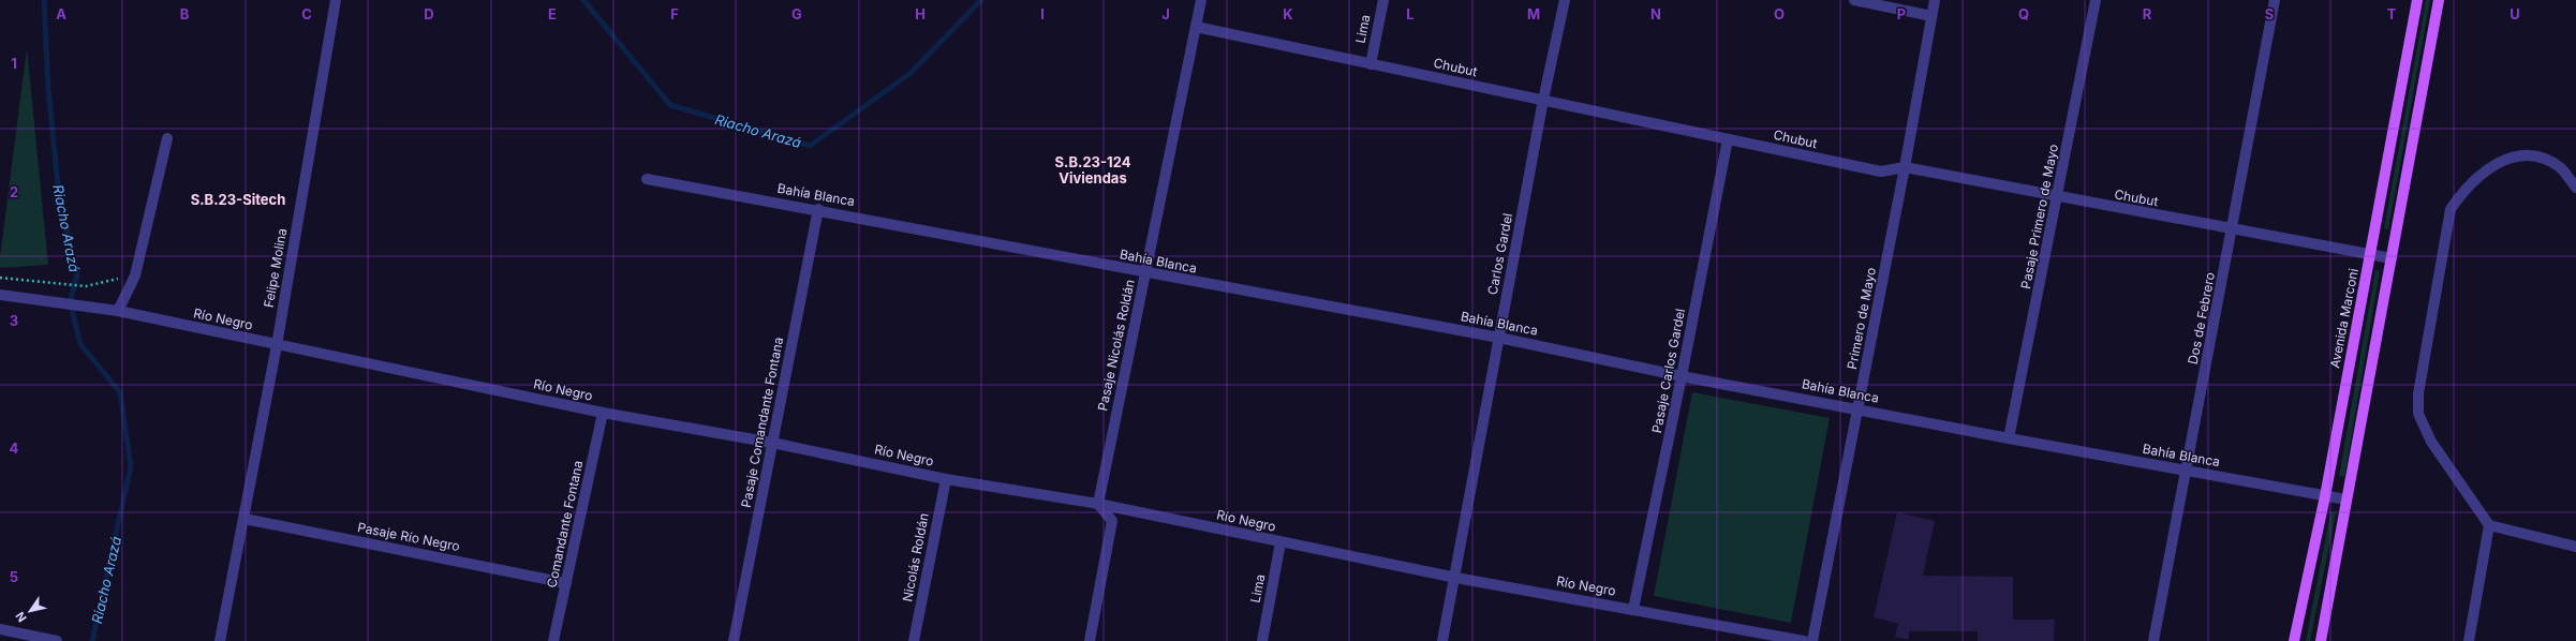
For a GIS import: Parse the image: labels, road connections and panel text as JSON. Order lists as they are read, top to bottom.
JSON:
{
  "streets": {
    "main road": ["Avenida Marconi"],
    "street": [
      "Lima",
      "Chubut",
      "Bahía Blanca",
      "Pasaje Primero de Mayo",
      "Carlos Gardel",
      "Felipe Molina",
      "Primero de Mayo",
      "Dos de Febrero",
      "Río Negro",
      "Pasaje Nicolás Roldán",
      "Pasaje Carlos Gardel",
      "Pasaje Comandante Fontana",
      "Comandante Fontana",
      "Pasaje Río Negro",
      "Nicolás Roldán"
    ]
  },
  "crossings": [
    ["Lima", "Chubut"],
    ["Lima", "Río Negro"],
    ["Chubut", "Pasaje Primero de Mayo"],
    ["Chubut", "Carlos Gardel"],
    ["Chubut", "Primero de Mayo"],
    ["Chubut", "Dos de Febrero"],
    ["Chubut", "Avenida Marconi"],
    ["Chubut", "Pasaje Nicolás Roldán"],
    ["Chubut", "Pasaje Carlos Gardel"],
    ["Bahía Blanca", "Pasaje Primero de Mayo"],
    ["Bahía Blanca", "Carlos Gardel"],
    ["Bahía Blanca", "Primero de Mayo"],
    ["Bahía Blanca", "Dos de Febrero"],
    ["Bahía Blanca", "Avenida Marconi"],
    ["Bahía Blanca", "Pasaje Nicolás Roldán"],
    ["Bahía Blanca", "Pasaje Carlos Gardel"],
    ["Bahía Blanca", "Pasaje Comandante Fontana"],
    ["Carlos Gardel", "Río Negro"],
    ["Felipe Molina", "Río Negro"],
    ["Felipe Molina", "Pasaje Río Negro"],
    ["Río Negro", "Pasaje Nicolás Roldán"],
    ["Río Negro", "Pasaje Carlos Gardel"],
    ["Río Negro", "Pasaje Comandante Fontana"],
    ["Río Negro", "Comandante Fontana"],
    ["Río Negro", "Nicolás Roldán"],
    ["Comandante Fontana", "Pasaje Río Negro"]
  ],
  "districts": ["S.B.23-124 Viviendas", "S.B.23-Sitech"],
  "water": ["Riacho Arazá"],
  "north": "bottom left",
  "grid": {
    "columns": [
      "A",
      "B",
      "C",
      "D",
      "E",
      "F",
      "G",
      "H",
      "I",
      "J",
      "K",
      "L",
      "M",
      "N",
      "O",
      "P",
      "Q",
      "R",
      "S",
      "T",
      "U"
    ],
    "rows": [
      "1",
      "2",
      "3",
      "4",
      "5"
    ]
  }
}
